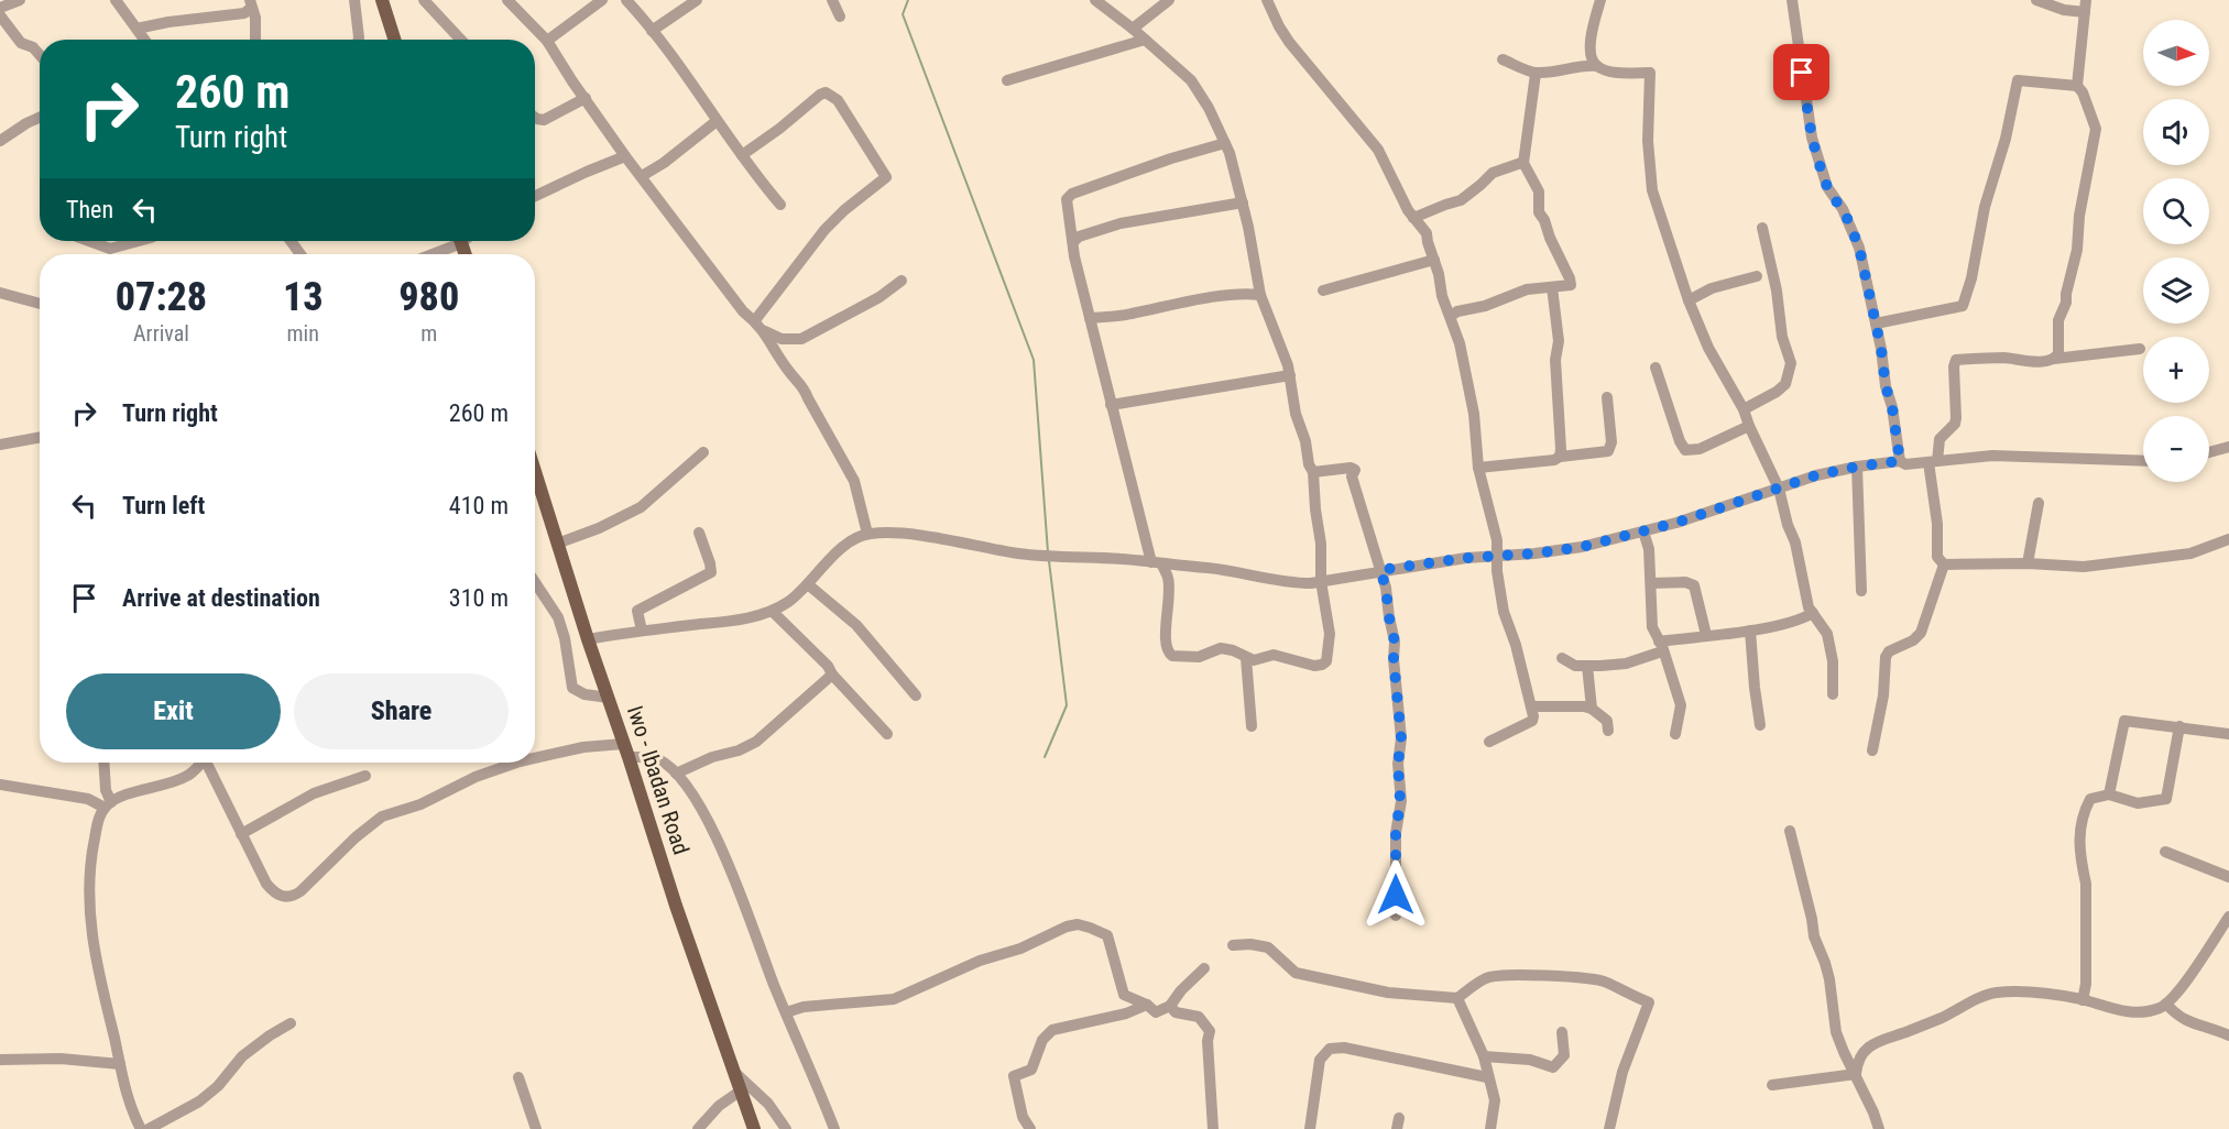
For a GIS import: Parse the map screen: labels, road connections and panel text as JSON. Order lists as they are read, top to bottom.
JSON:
{
  "streets": {
    "main road": ["Iwo - Ibadan Road"]
  },
  "north": "right",
  "page": {
    "map_buttons": ["+", "−"],
    "turn": ["260 m", "Turn right"],
    "then": "Then",
    "eta": [
      "07:28",
      "Arrival",
      "13",
      "min",
      "980",
      "m"
    ],
    "list": [
      {
        "name": "Turn right",
        "value": "260 m"
      },
      {
        "name": "Turn left",
        "value": "410 m"
      },
      {
        "name": "Arrive at destination",
        "value": "310 m"
      }
    ],
    "buttons": ["Exit", "Share"]
  }
}
